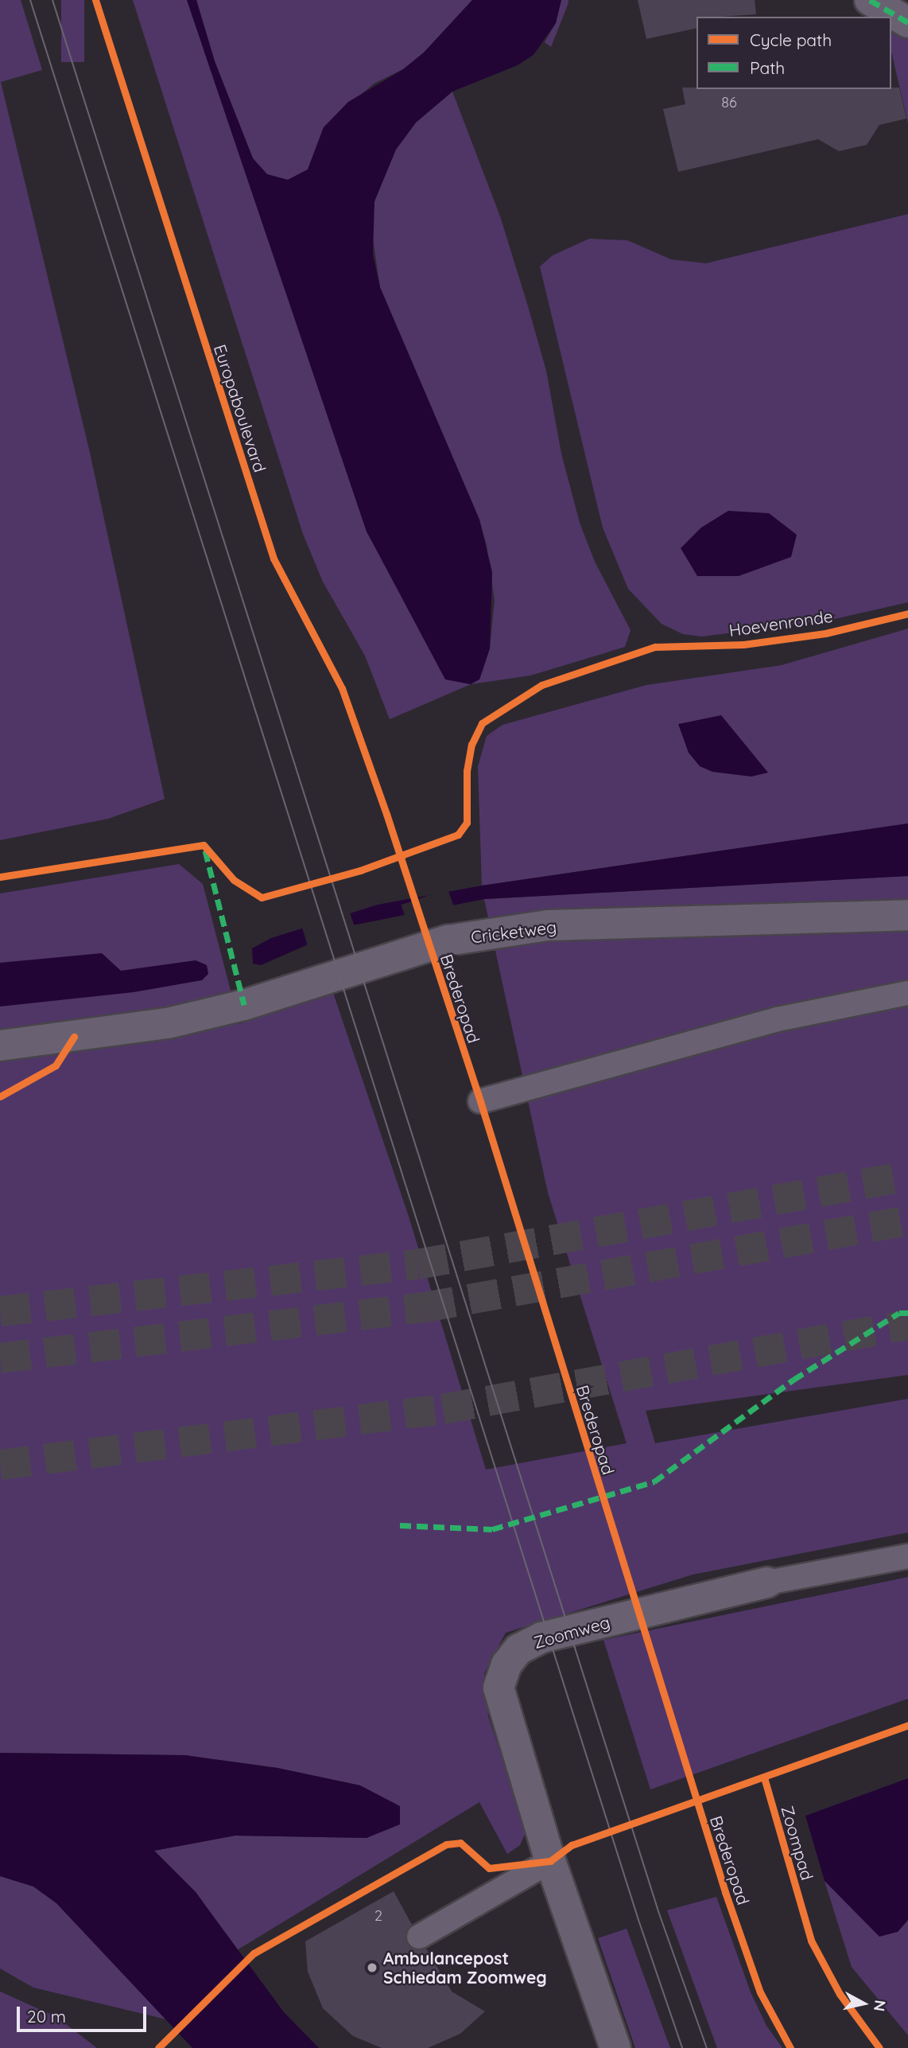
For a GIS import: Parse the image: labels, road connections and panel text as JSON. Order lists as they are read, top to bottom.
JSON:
{
  "streets": {
    "street": ["Cricketweg", "Zoomweg"],
    "cycle path": ["Europaboulevard", "Hoevenronde", "Zoompad"]
  },
  "places": ["Ambulancepost Schiedam Zoomweg"],
  "house_numbers": ["86", "2"],
  "legend": ["Cycle path", "Path"],
  "scale_bar": "20 m",
  "north": "right"
}
